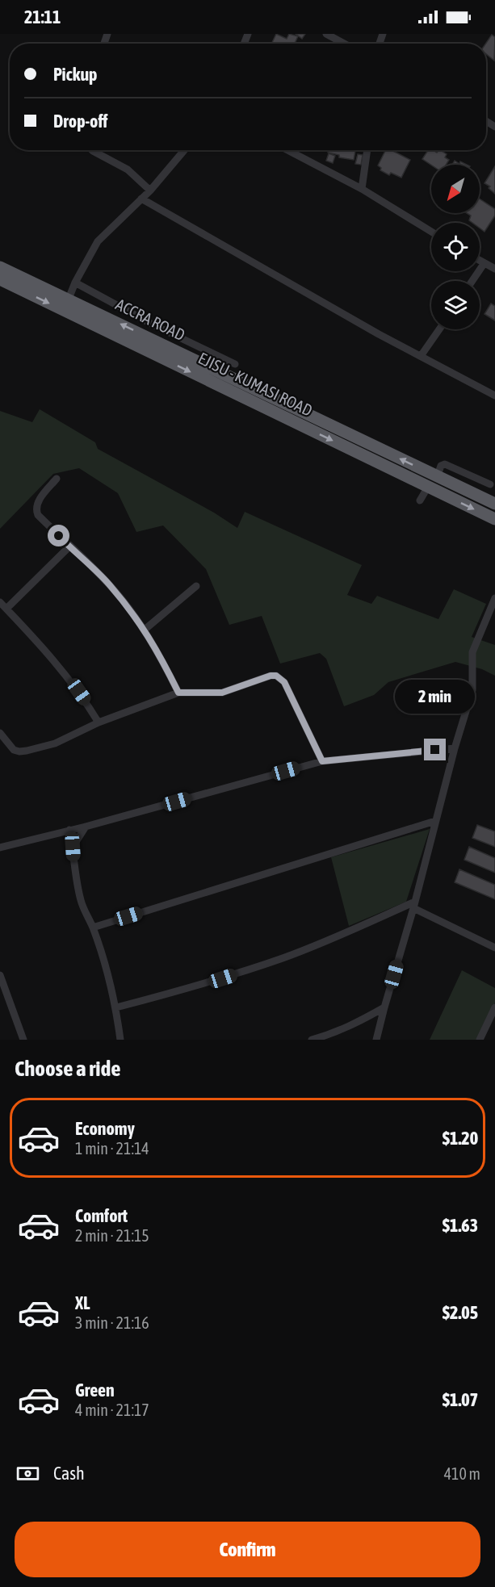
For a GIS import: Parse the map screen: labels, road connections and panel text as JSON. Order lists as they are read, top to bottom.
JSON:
{
  "streets": {
    "highway": ["ACCRA ROAD", "EJISU - KUMASI ROAD"]
  },
  "one_way": ["ACCRA ROAD", "EJISU - KUMASI ROAD"],
  "north": "bottom left",
  "page": {
    "status": "21:11",
    "banner": ["Pickup", "Drop-off"],
    "bubble": "2 min",
    "heading": "Choose a ride",
    "list": [
      {
        "name": "Economy",
        "note": "1 min · 21:14",
        "value": "$1.20"
      },
      {
        "name": "Comfort",
        "note": "2 min · 21:15",
        "value": "$1.63"
      },
      {
        "name": "XL",
        "note": "3 min · 21:16",
        "value": "$2.05"
      },
      {
        "name": "Green",
        "note": "4 min · 21:17",
        "value": "$1.07"
      }
    ],
    "pay": ["Cash", "410 m"],
    "buttons": "Confirm"
  }
}
